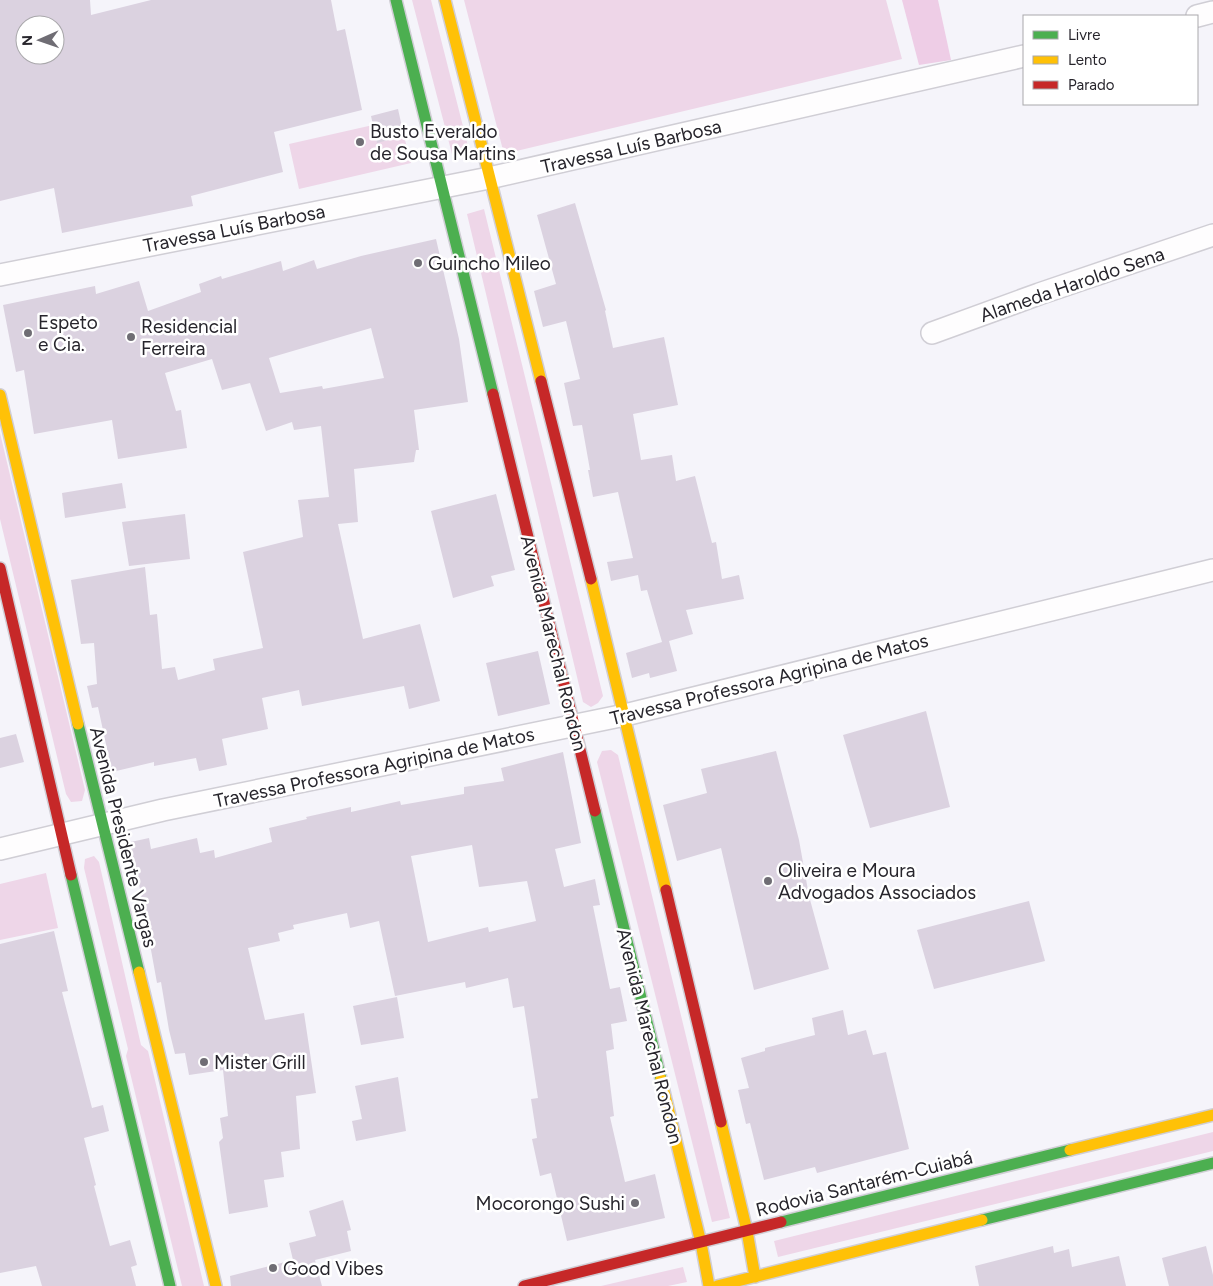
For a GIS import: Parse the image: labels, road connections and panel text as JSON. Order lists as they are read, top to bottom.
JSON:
{
  "streets": {
    "main road": ["Avenida Marechal Rondon", "Avenida Presidente Vargas", "Rodovia Santarém-Cuiabá"],
    "street": ["Travessa Luís Barbosa", "Alameda Haroldo Sena", "Travessa Professora Agripina de Matos"]
  },
  "crossings": [
    ["Travessa Luís Barbosa", "Avenida Marechal Rondon"],
    ["Avenida Marechal Rondon", "Travessa Professora Agripina de Matos"],
    ["Avenida Marechal Rondon", "Rodovia Santarém-Cuiabá"],
    ["Travessa Professora Agripina de Matos", "Avenida Presidente Vargas"]
  ],
  "places": [
    "Busto Everaldo de Sousa Martins",
    "Guincho Mileo",
    "Espeto e Cia.",
    "Residencial Ferreira",
    "Oliveira e Moura Advogados Associados",
    "Mister Grill",
    "Mocorongo Sushi",
    "Good Vibes"
  ],
  "legend": ["Livre", "Lento", "Parado"],
  "north": "left"
}
